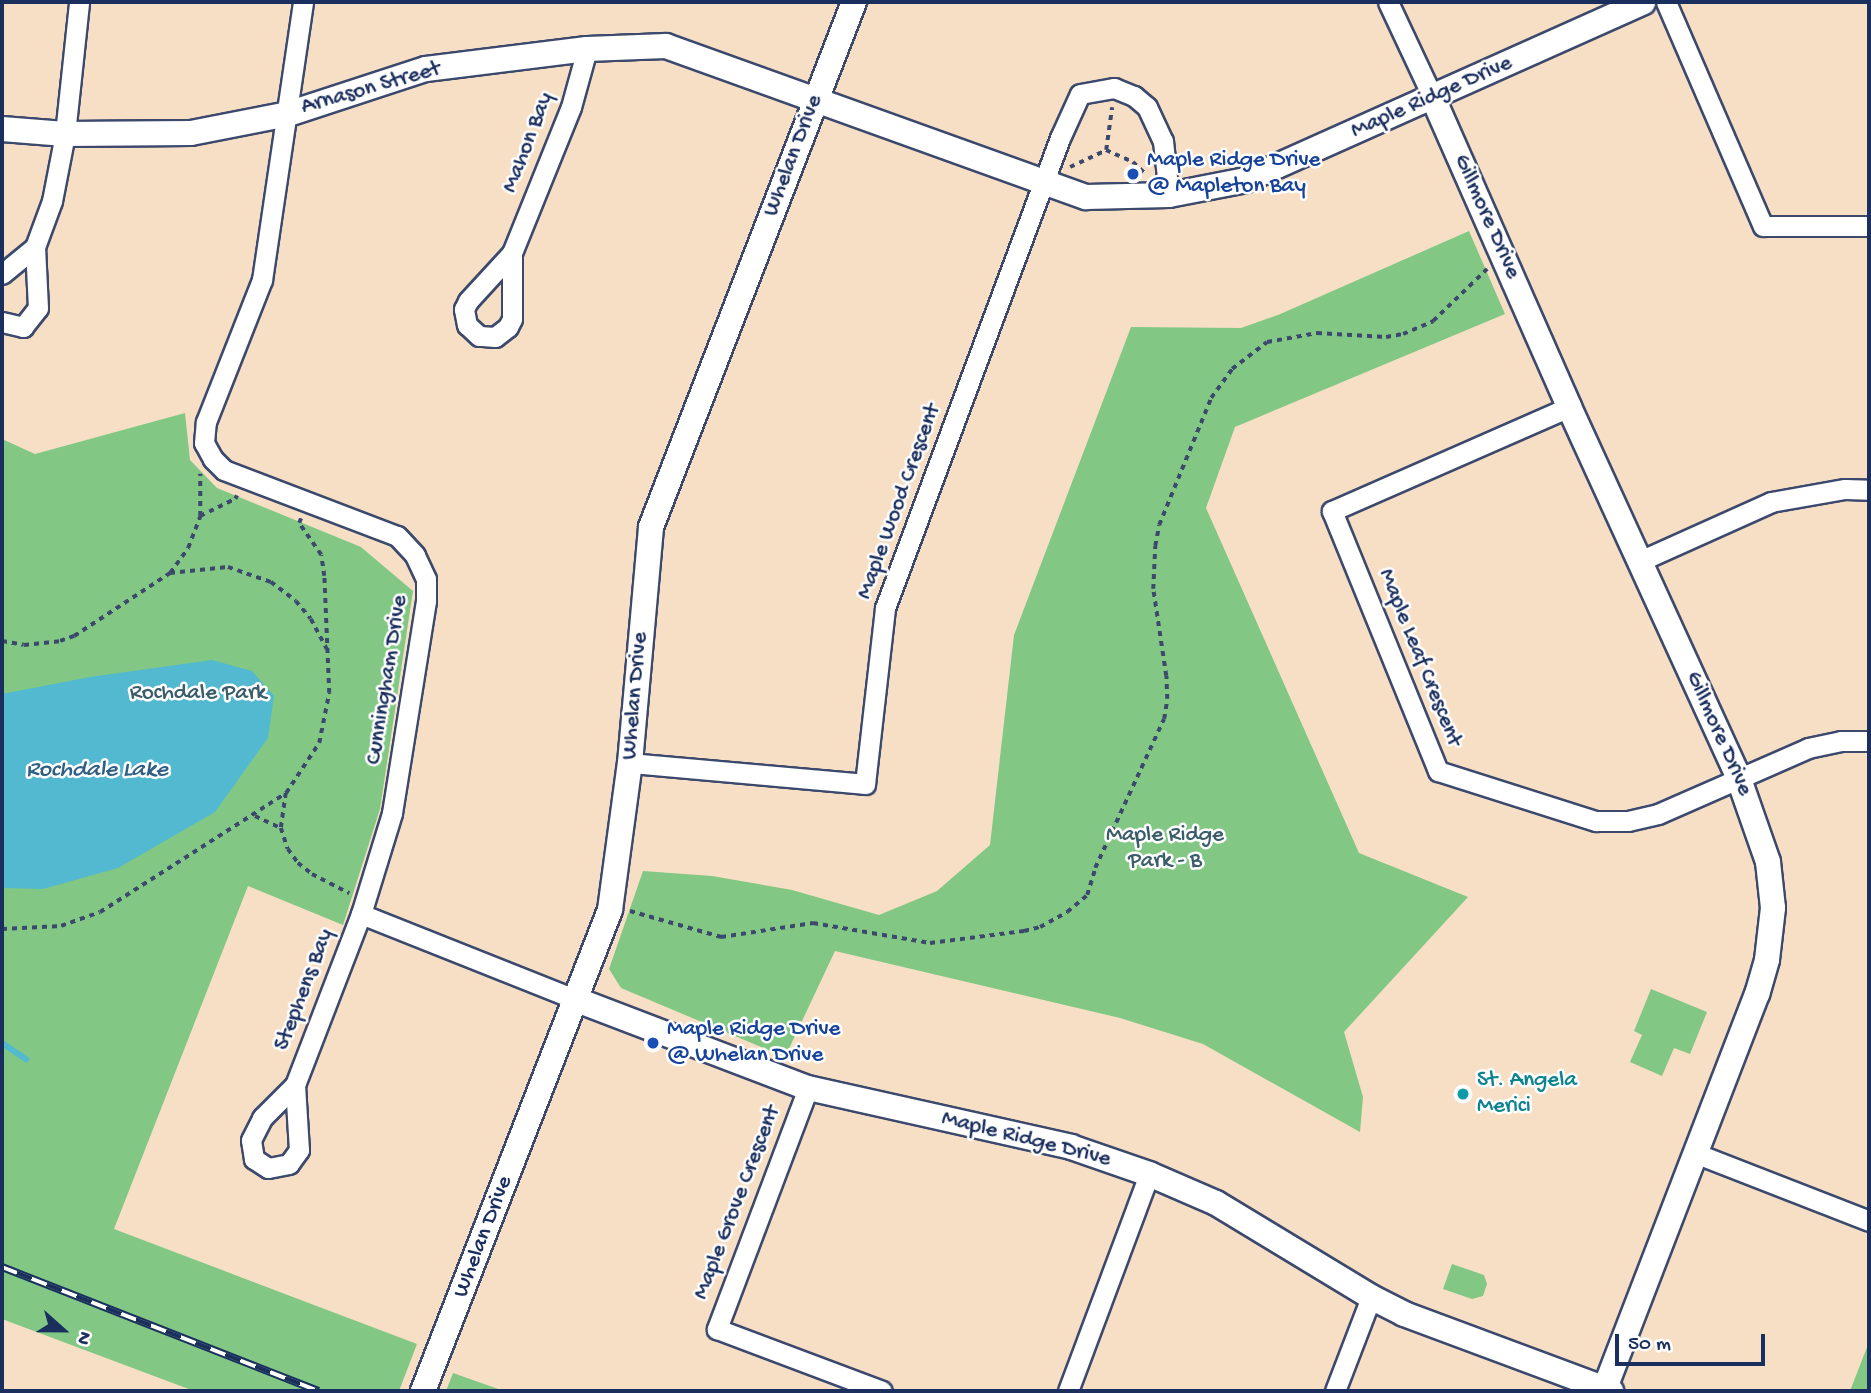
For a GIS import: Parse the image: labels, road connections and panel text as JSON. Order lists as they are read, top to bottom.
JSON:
{
  "streets": {
    "street": [
      "Arnason Street",
      "Maple Ridge Drive",
      "Mahon Bay",
      "Whelan Drive",
      "Gillmore Drive",
      "Maple Wood Crescent",
      "Maple Leaf Crescent",
      "Cunningham Drive",
      "Stephens Bay",
      "Maple Grove Crescent"
    ]
  },
  "crossings": [
    ["Arnason Street", "Maple Ridge Drive"],
    ["Arnason Street", "Mahon Bay"],
    ["Arnason Street", "Whelan Drive"],
    ["Maple Ridge Drive", "Whelan Drive"],
    ["Maple Ridge Drive", "Gillmore Drive"],
    ["Maple Ridge Drive", "Maple Wood Crescent"],
    ["Maple Ridge Drive", "Maple Grove Crescent"],
    ["Whelan Drive", "Maple Wood Crescent"],
    ["Gillmore Drive", "Maple Leaf Crescent"],
    ["Cunningham Drive", "Stephens Bay"]
  ],
  "water": ["Rochdale Lake"],
  "parks": ["Rochdale Park", "Maple Ridge Park - B"],
  "places": ["Maple Ridge Drive @ Mapleton Bay", "Maple Ridge Drive @ Whelan Drive", "St. Angela Merici"],
  "scale_bar": "50 m",
  "north": "right"
}
